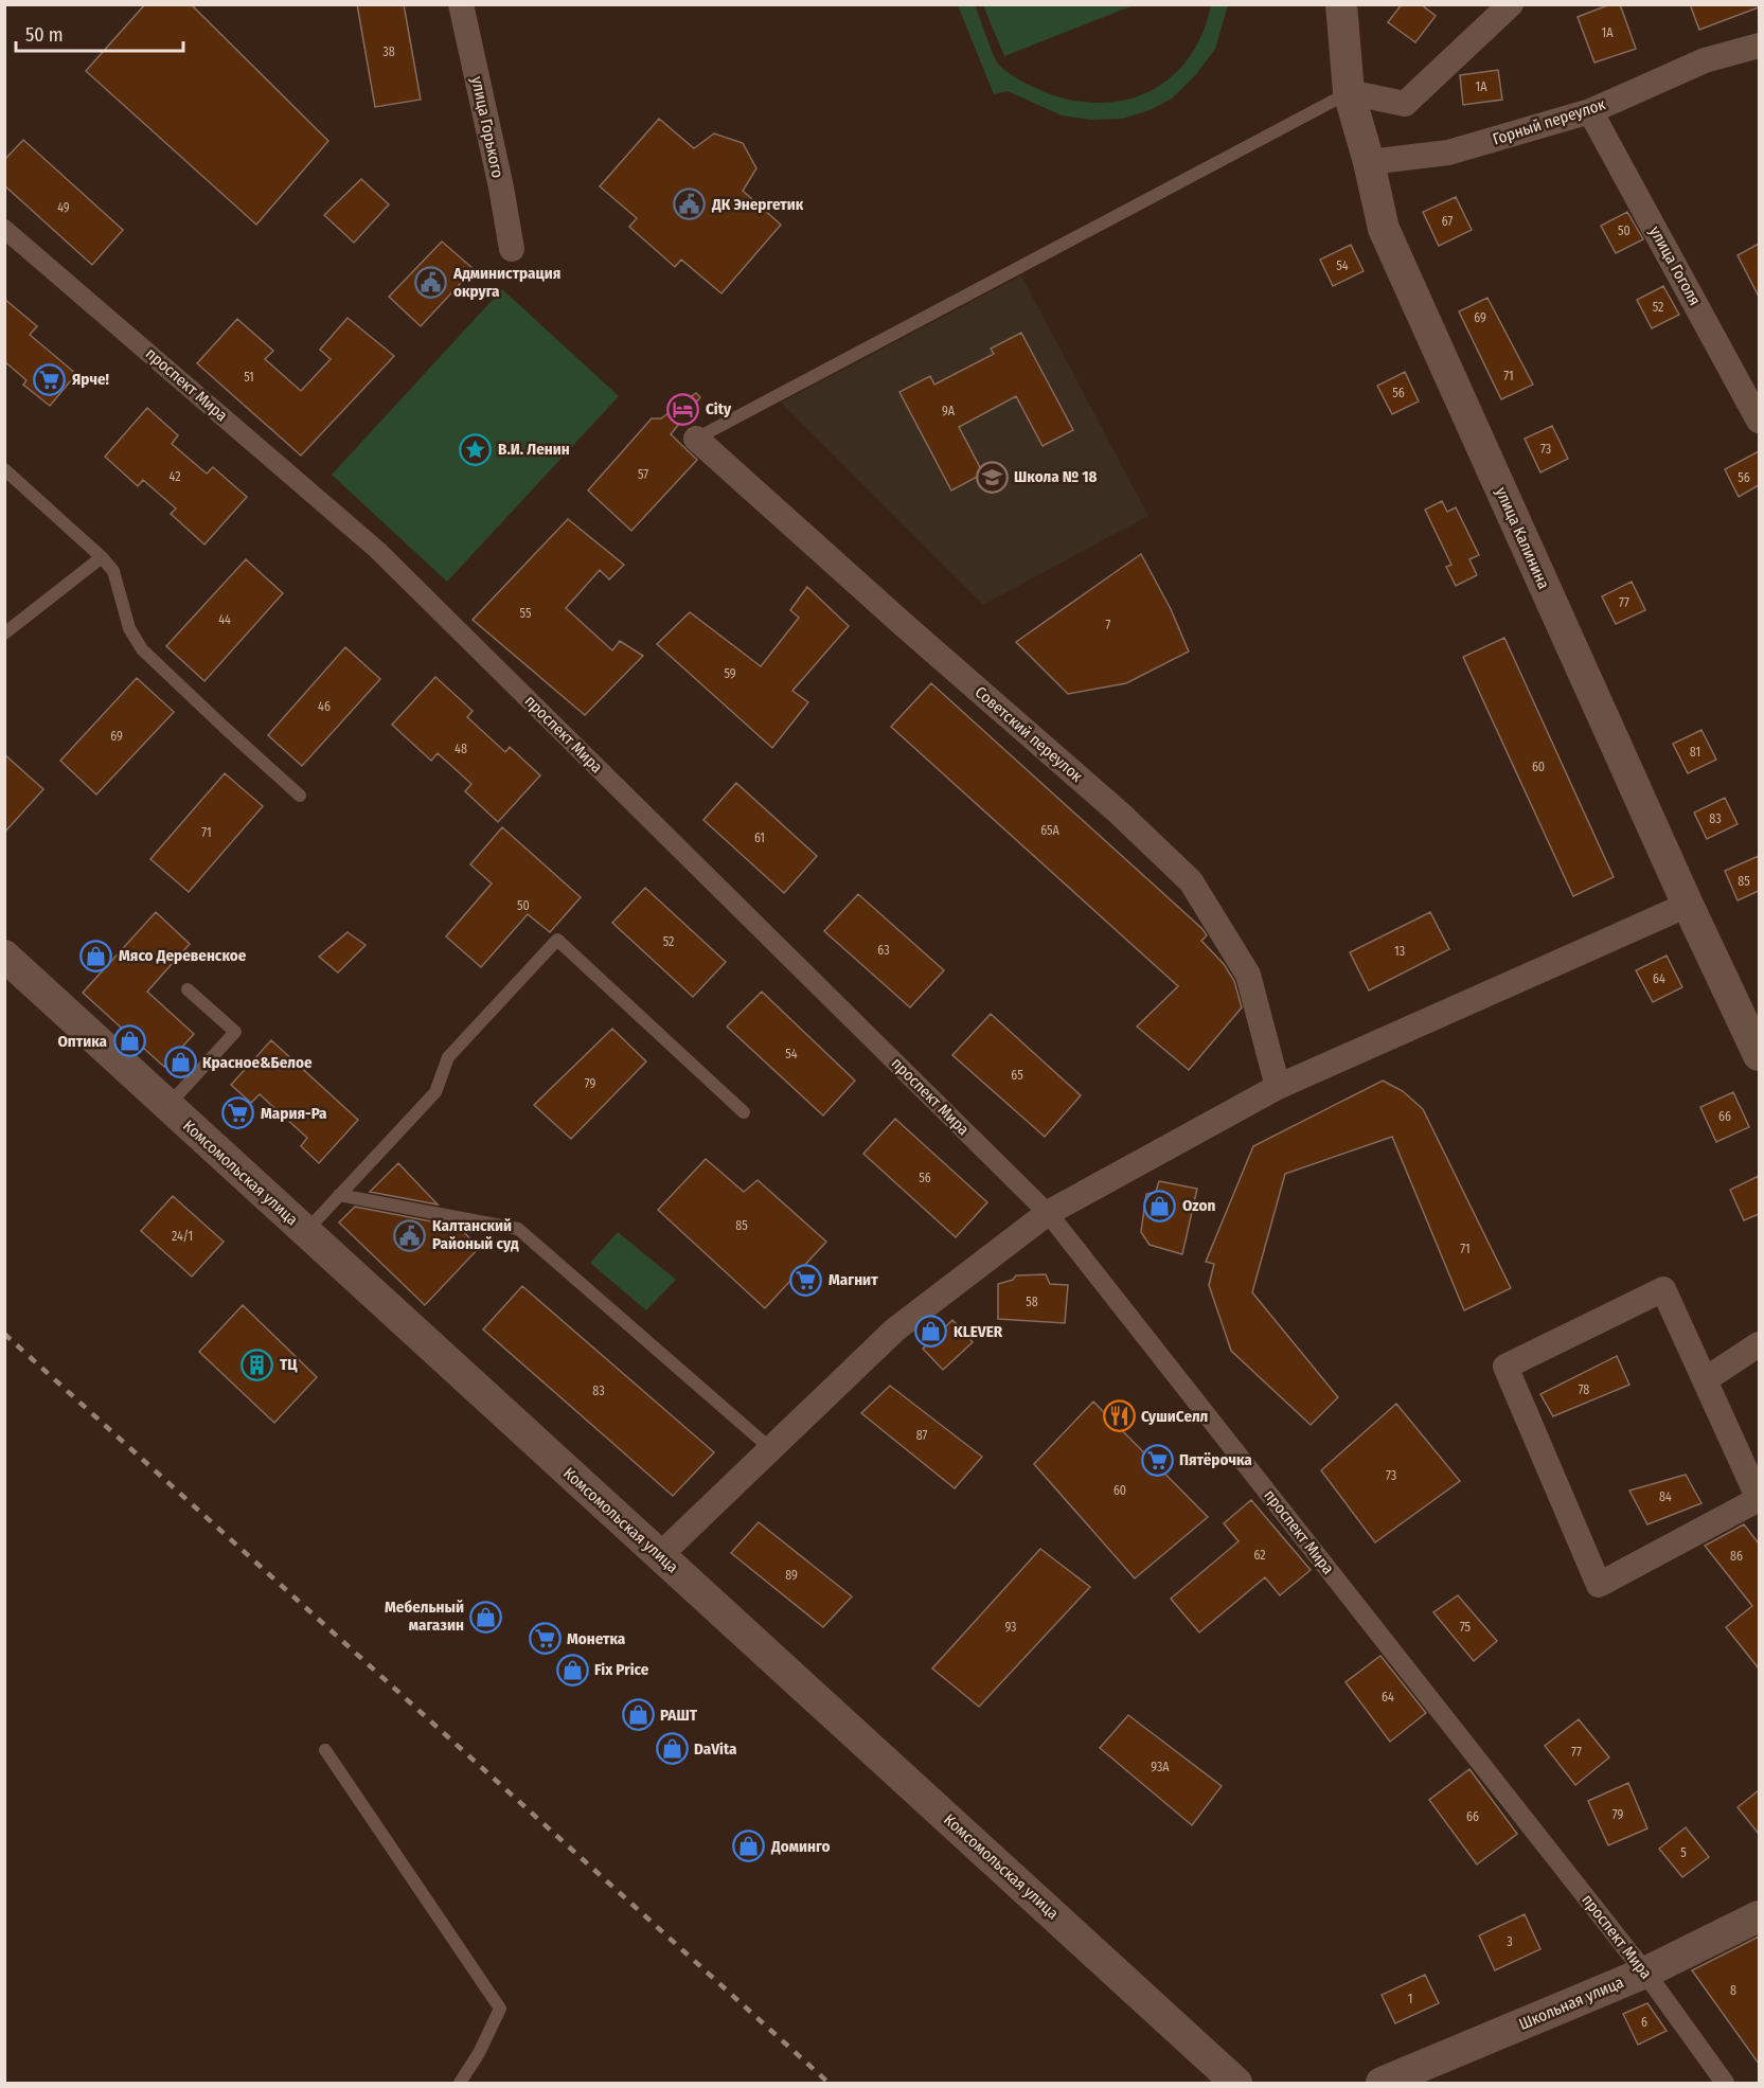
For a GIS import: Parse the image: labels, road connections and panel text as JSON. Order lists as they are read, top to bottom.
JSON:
{
  "streets": {
    "street": [
      "Горный переулок",
      "улица Горького",
      "улица Гоголя",
      "проспект Мира",
      "улица Калинина",
      "Советский переулок",
      "Комсомольская улица",
      "Школьная улица"
    ]
  },
  "crossings": [
    ["Горный переулок", "улица Гоголя"],
    ["Горный переулок", "улица Калинина"],
    ["проспект Мира", "Школьная улица"]
  ],
  "places": {
    "public building": ["ДК Энергетик", "Администрация округа", "Калтанский Районый суд"],
    "supermarket": [
      "Ярче!",
      "Мария-Ра",
      "Магнит",
      "Пятёрочка",
      "Монетка"
    ],
    "hotel": ["City"],
    "place": ["В.И. Ленин"],
    "school or university": ["Школа № 18"],
    "shop": [
      "Мясо Деревенское",
      "Оптика",
      "Красное&Белое",
      "Ozon",
      "KLEVER",
      "Мебельный магазин",
      "Fix Price",
      "РАШТ",
      "DaVita",
      "Доминго"
    ],
    "building": ["ТЦ"],
    "restaurant": ["СушиСелл"]
  },
  "house_numbers": [
    "1А",
    "38",
    "1А",
    "49",
    "67",
    "50",
    "54",
    "52",
    "69",
    "71",
    "51",
    "56",
    "9А",
    "73",
    "57",
    "42",
    "56",
    "77",
    "55",
    "44",
    "7",
    "59",
    "46",
    "69",
    "48",
    "81",
    "60",
    "83",
    "65А",
    "71",
    "61",
    "85",
    "50",
    "52",
    "63",
    "13",
    "64",
    "54",
    "65",
    "79",
    "66",
    "56",
    "85",
    "24/1",
    "71",
    "58",
    "78",
    "83",
    "87",
    "73",
    "60",
    "84",
    "62",
    "86",
    "89",
    "93",
    "75",
    "64",
    "77",
    "93А",
    "79",
    "66",
    "5",
    "3",
    "8",
    "1",
    "6"
  ],
  "scale_bar": "50 m"
}
